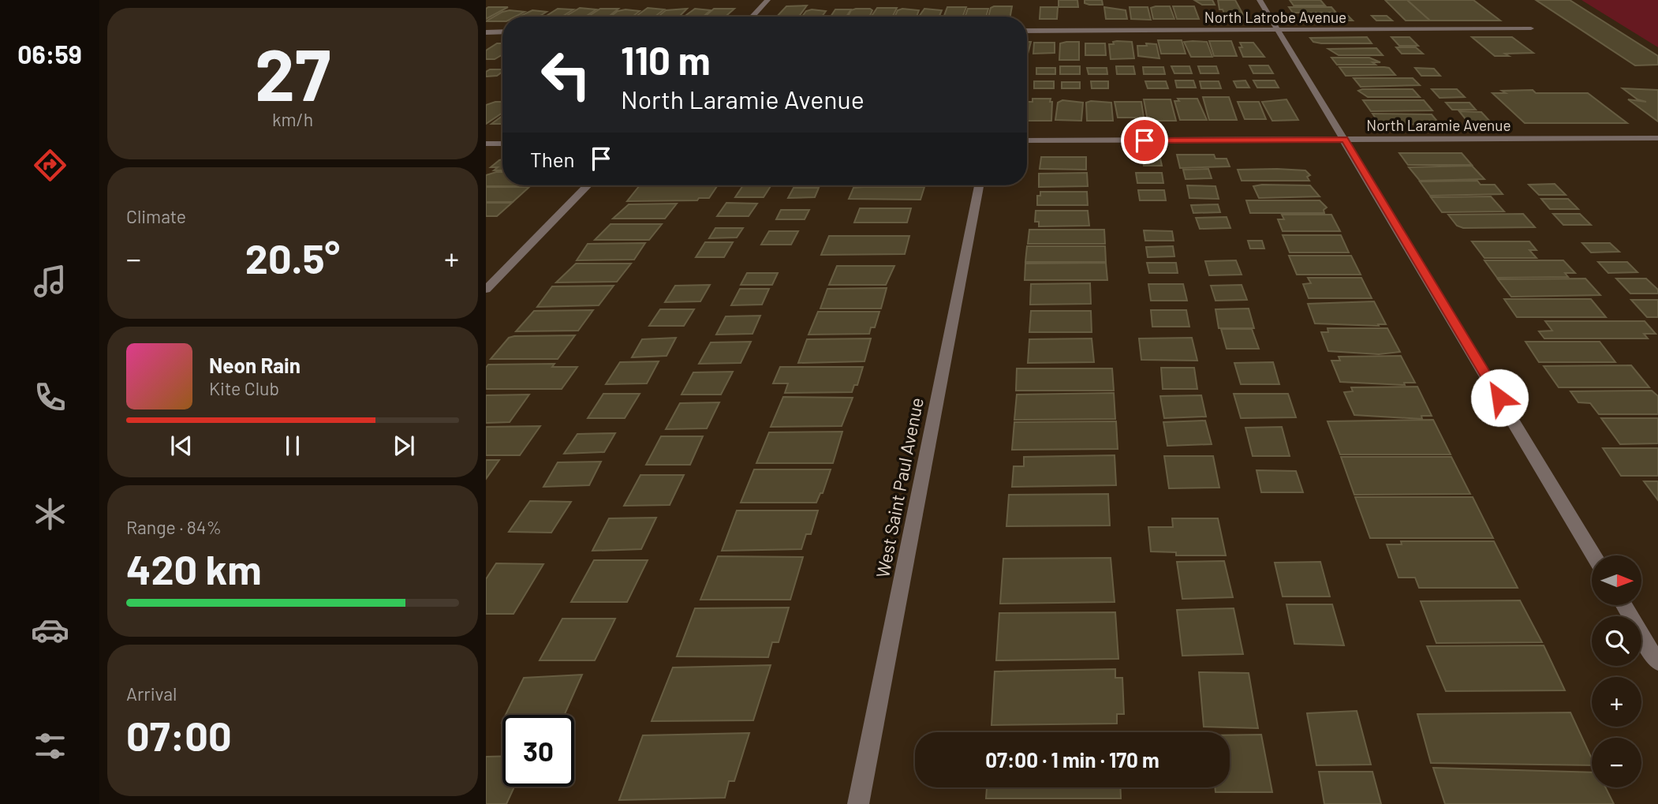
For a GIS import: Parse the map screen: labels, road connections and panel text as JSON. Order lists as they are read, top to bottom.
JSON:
{
  "streets": {
    "street": ["North Latrobe Avenue", "North Laramie Avenue", "West Saint Paul Avenue"]
  },
  "north": "right",
  "page": {
    "tabs": "06:59",
    "tile": [
      ["27", "km/h"],
      "Climate",
      ["Range · 84%", "420 km"],
      ["Arrival", "07:00"]
    ],
    "turn": ["110 m", "North Laramie Avenue"],
    "then": "Then",
    "heat": ["−", "20.5°", "+"],
    "song": ["Neon Rain", "Kite Club"],
    "map_buttons": ["+", "−"],
    "limit": "30",
    "trip": "07:00 · 1 min · 170 m"
  }
}
